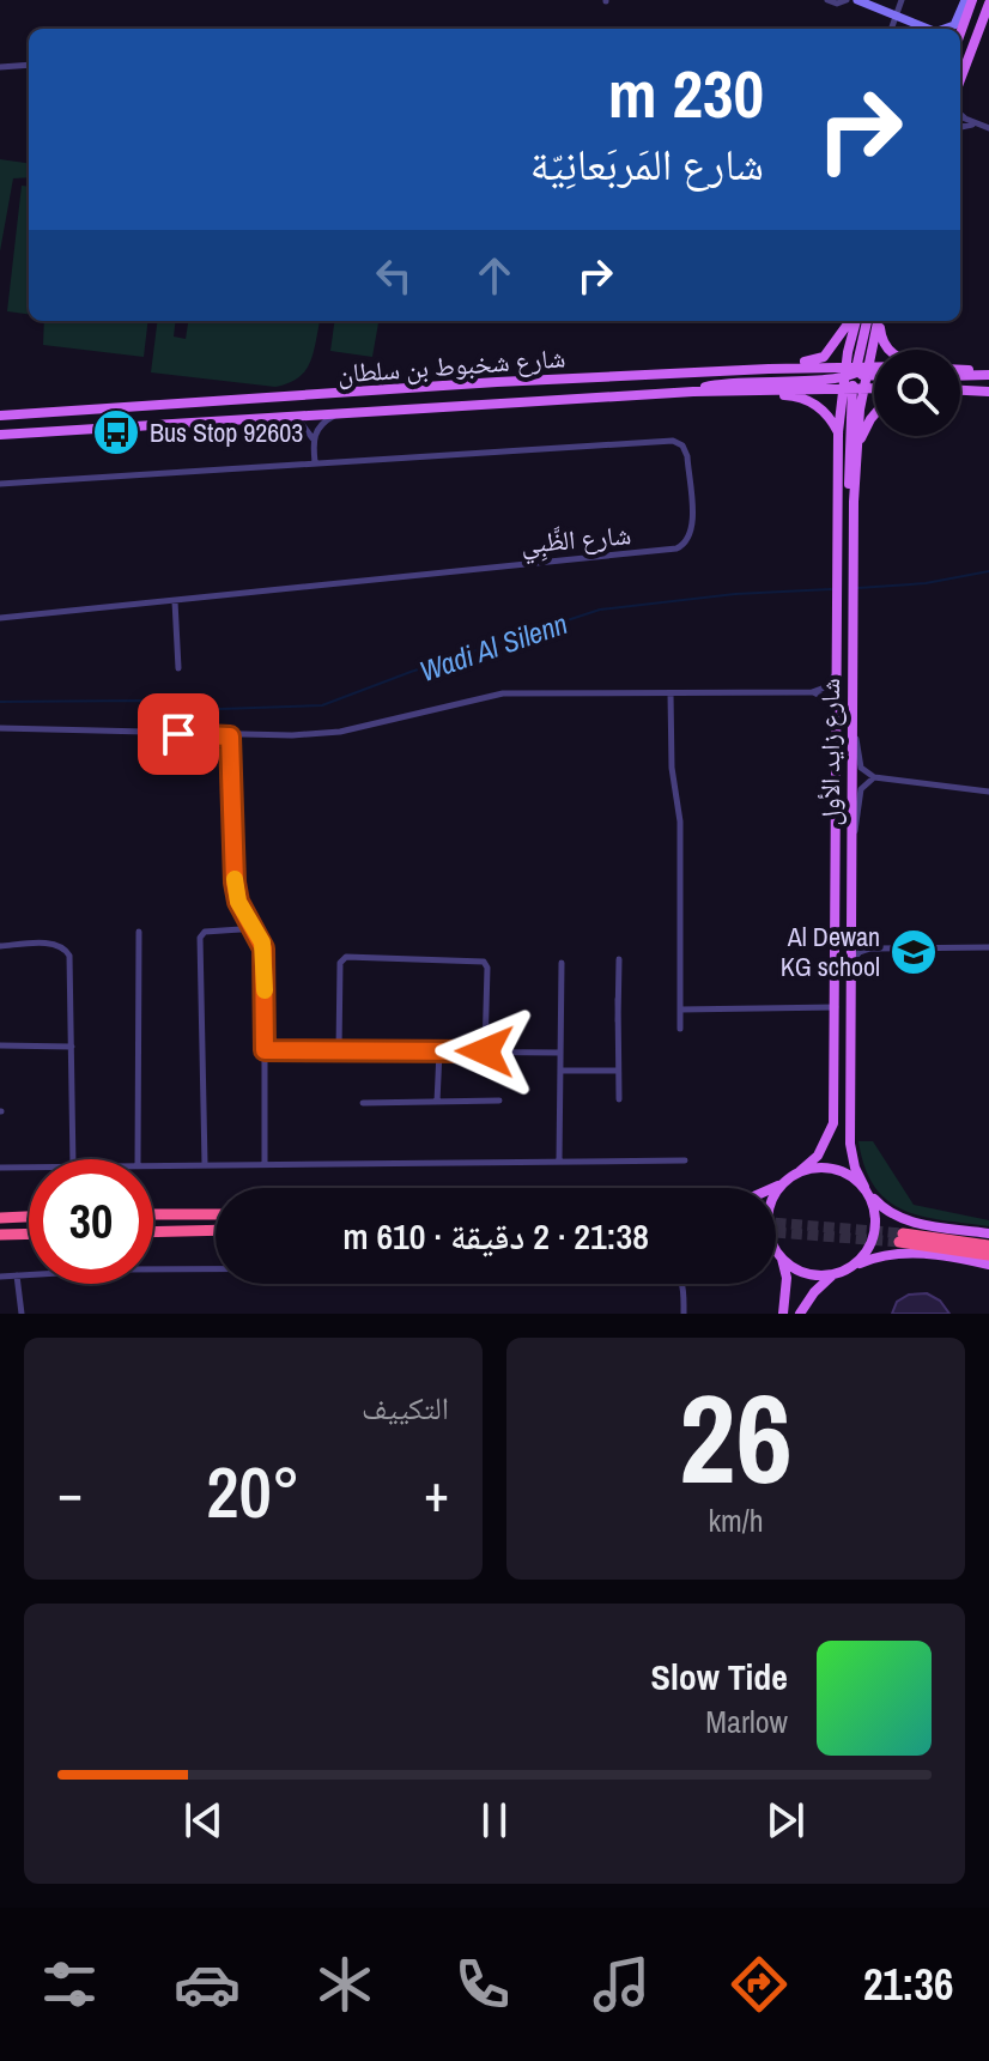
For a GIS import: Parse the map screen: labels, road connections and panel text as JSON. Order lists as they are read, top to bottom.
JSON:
{
  "streets": {
    "main road": ["شارع شخبوط بن سلطان", "شارع زايد الأول"],
    "street": ["شارع الظَّبِي"]
  },
  "crossings": [
    ["شارع شخبوط بن سلطان", "شارع زايد الأول"]
  ],
  "water": ["Wadi Al Silenn"],
  "places": {
    "bus stop": ["Bus Stop 92603"],
    "school or university": ["Al Dewan KG school"]
  },
  "page": {
    "turn": ["230 m", "شارع المَربَعانِيّة"],
    "limit": "30",
    "trip": "21:38 · 2 دقيقة · 610 m",
    "tile": [
      ["26", "km/h"],
      "التكييف"
    ],
    "heat": ["−", "20°", "+"],
    "song": ["Slow Tide", "Marlow"],
    "tabs": "21:36"
  }
}
